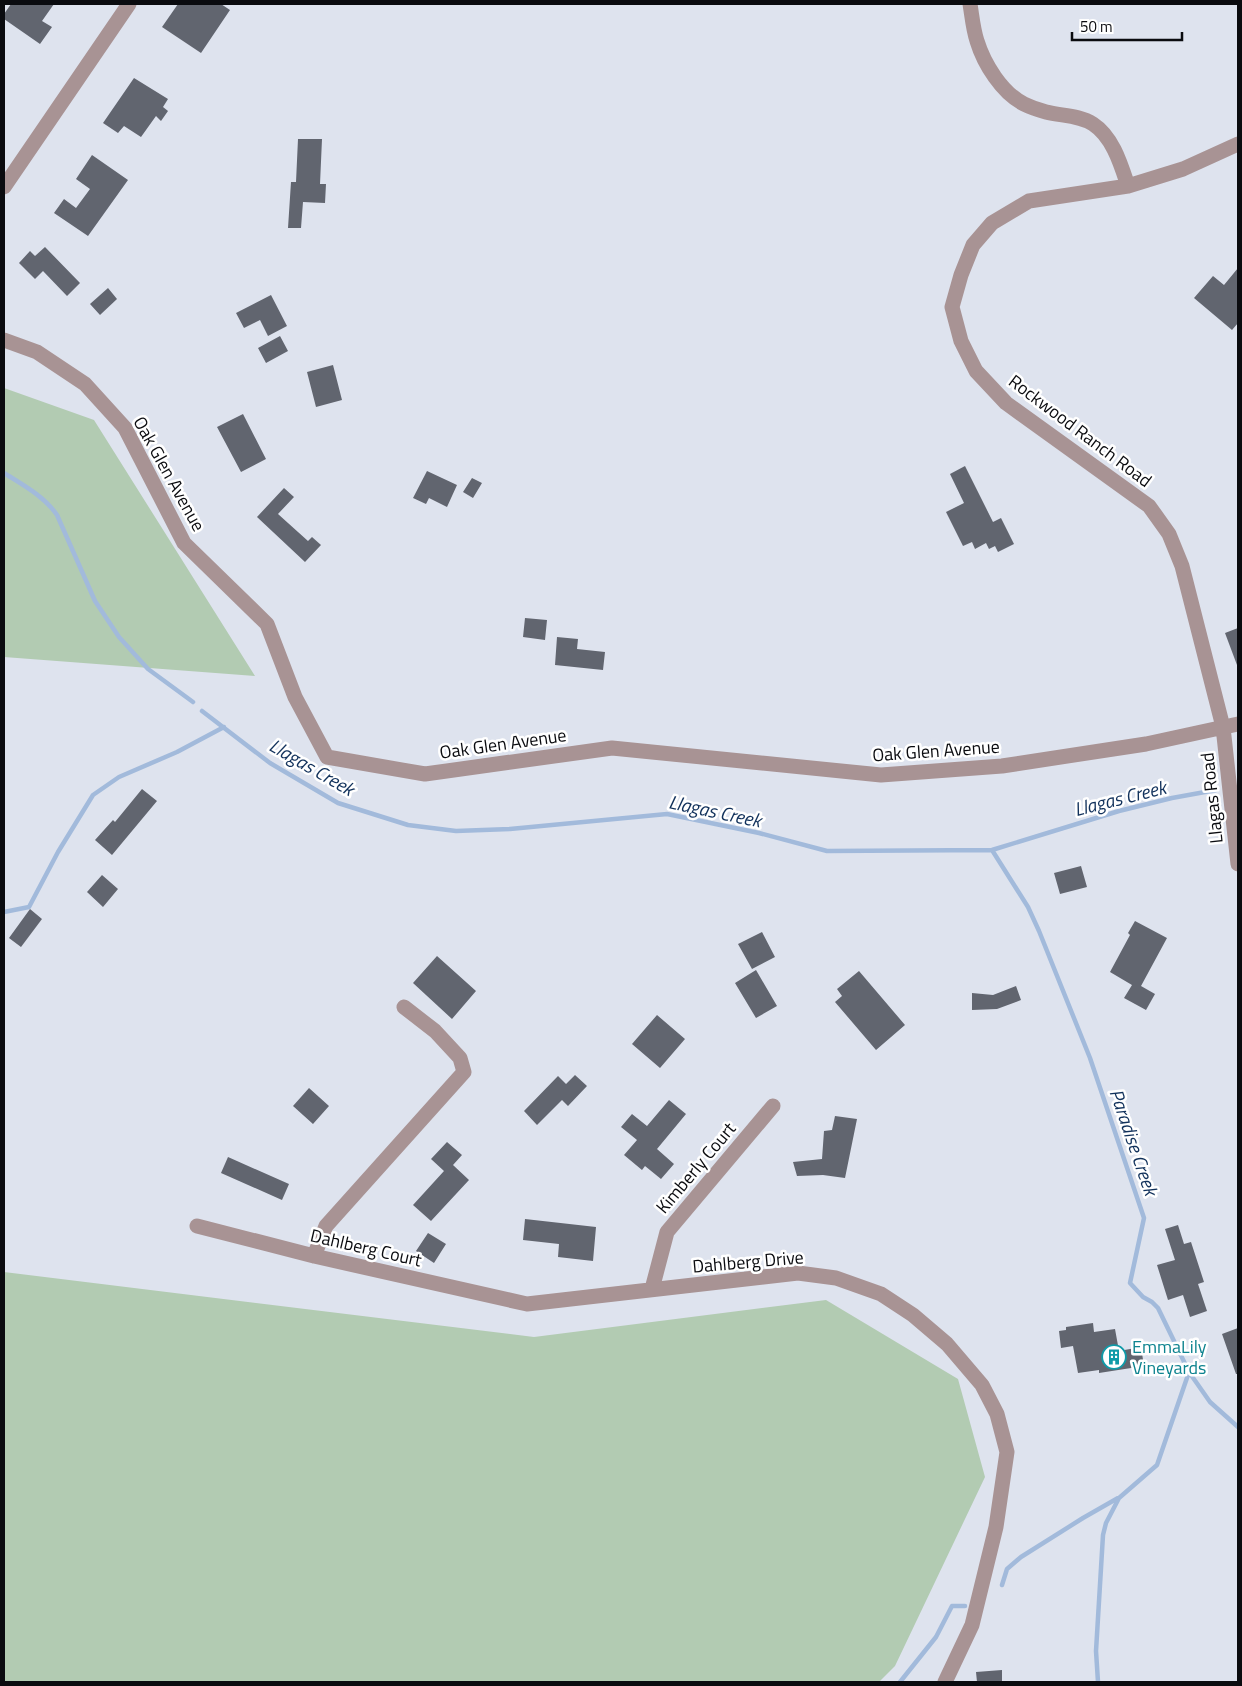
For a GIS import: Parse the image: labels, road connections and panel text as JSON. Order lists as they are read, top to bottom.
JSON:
{
  "streets": {
    "street": [
      "Rockwood Ranch Road",
      "Oak Glen Avenue",
      "Llagas Road",
      "Kimberly Court",
      "Dahlberg Court",
      "Dahlberg Drive"
    ]
  },
  "crossings": [
    ["Rockwood Ranch Road", "Oak Glen Avenue"],
    ["Rockwood Ranch Road", "Llagas Road"],
    ["Oak Glen Avenue", "Llagas Road"],
    ["Kimberly Court", "Dahlberg Drive"],
    ["Dahlberg Court", "Dahlberg Drive"]
  ],
  "water": ["Llagas Creek", "Paradise Creek"],
  "places": {
    "building": ["EmmaLily Vineyards"]
  },
  "scale_bar": "50 m"
}
